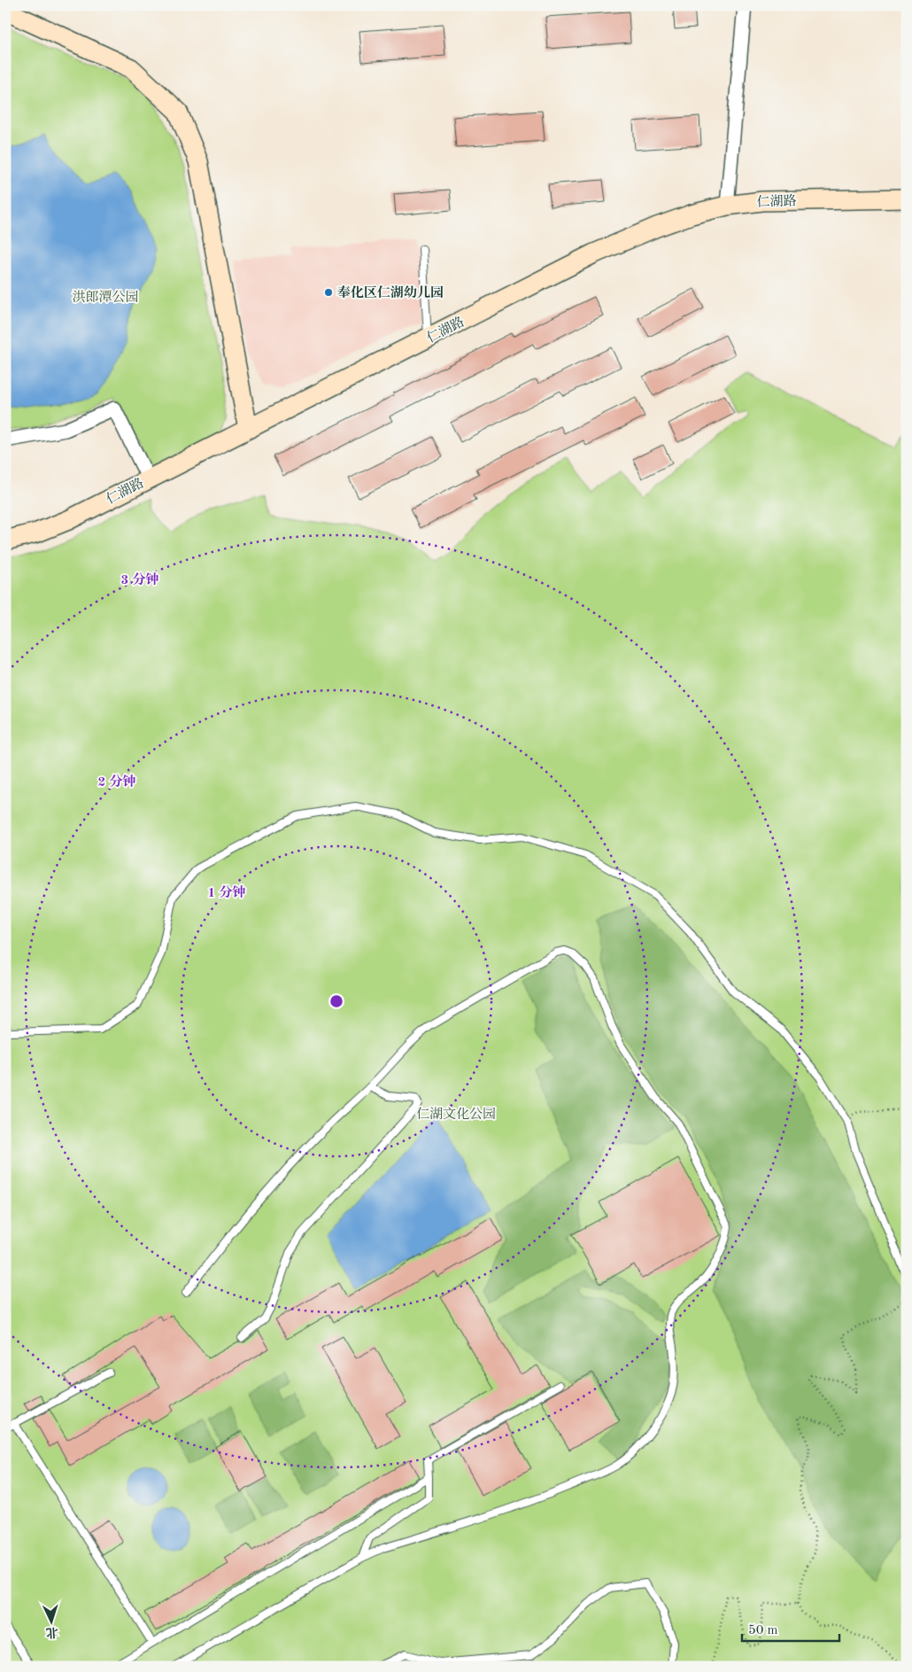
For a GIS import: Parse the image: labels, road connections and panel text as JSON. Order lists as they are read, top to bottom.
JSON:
{
  "streets": {
    "street": ["仁湖路"]
  },
  "parks": ["洪郎潭公园", "仁湖文化公园"],
  "places": ["奉化区仁湖幼儿园"],
  "scale_bar": "50 m",
  "north": "bottom",
  "rings": ["3 分钟", "2 分钟", "1 分钟"]
}
